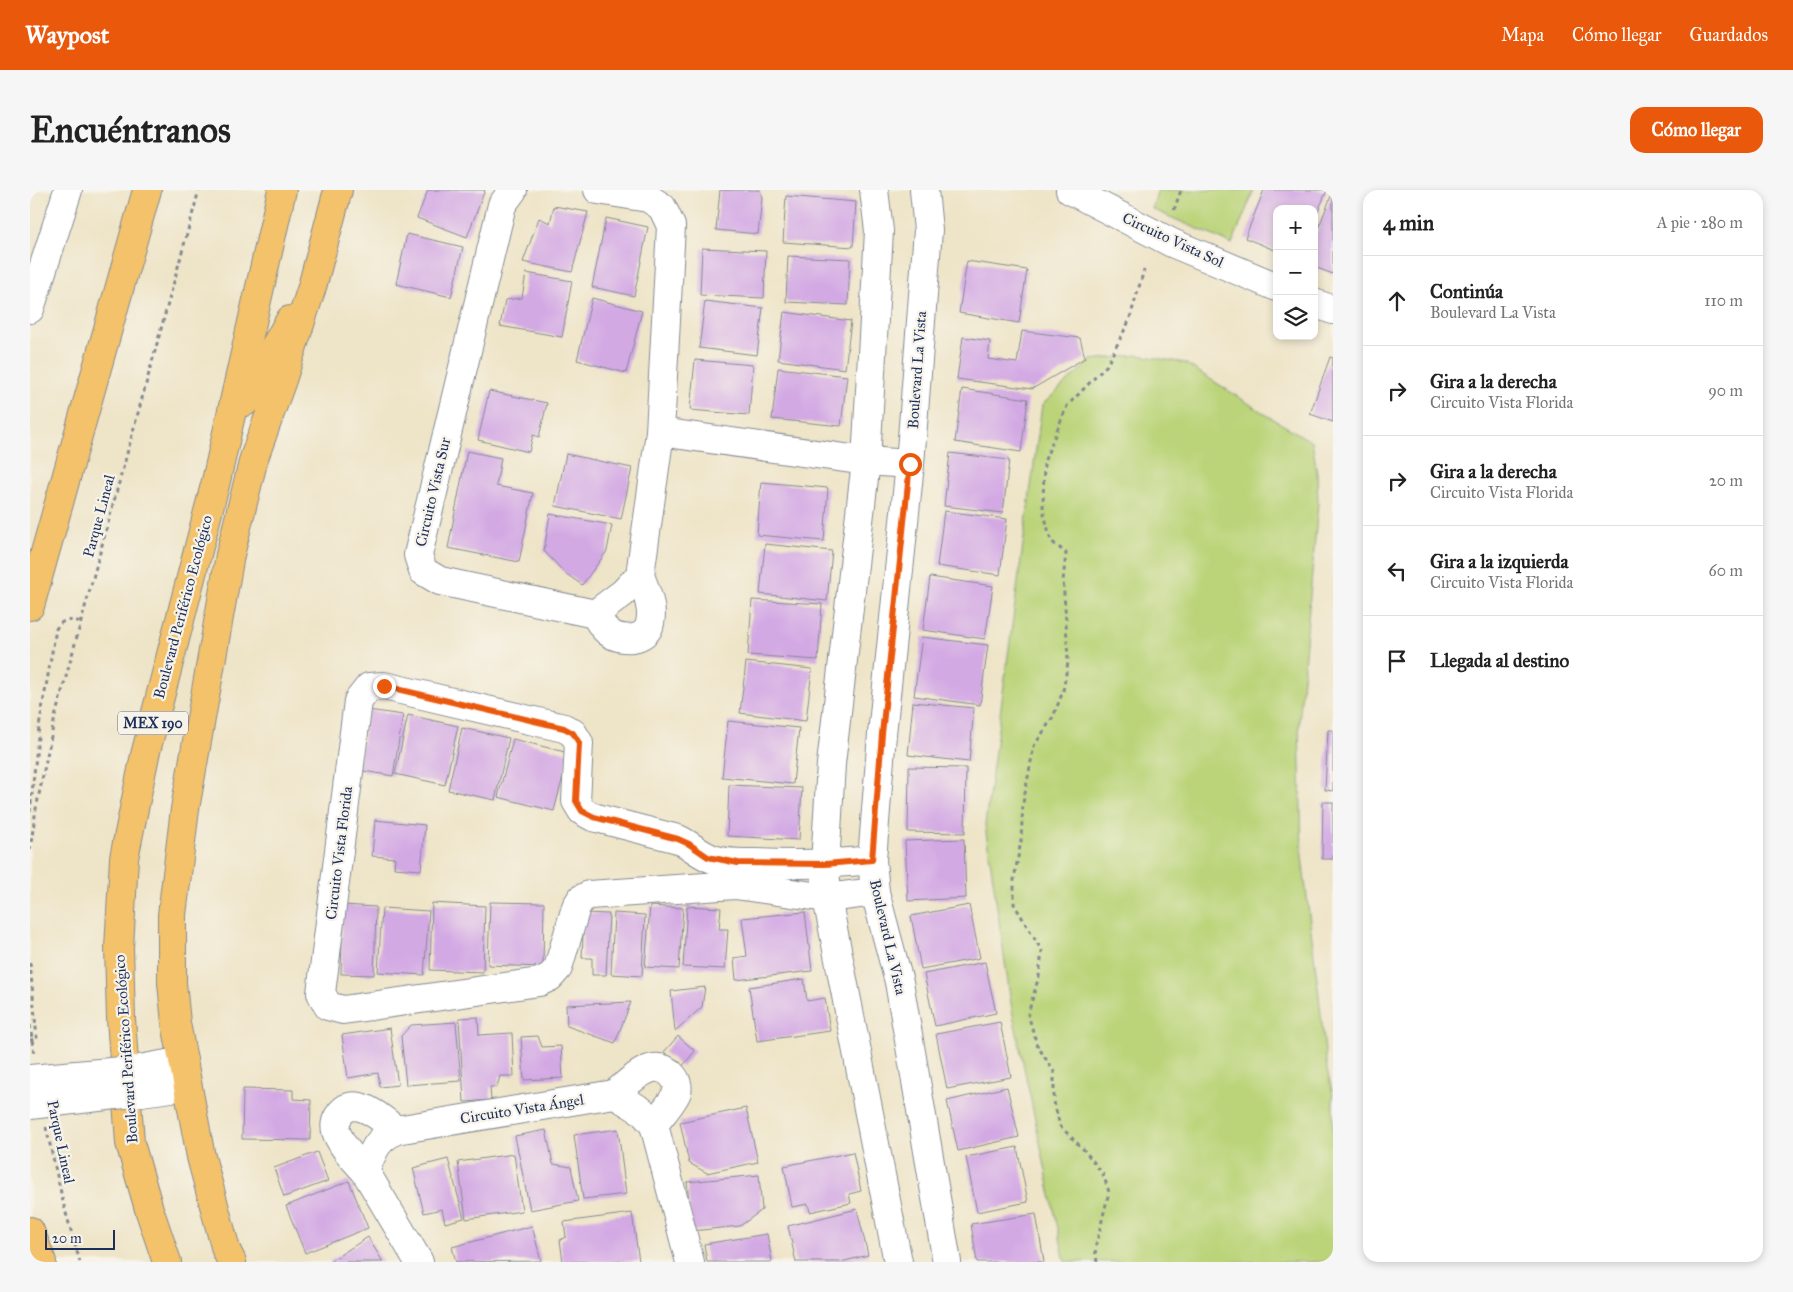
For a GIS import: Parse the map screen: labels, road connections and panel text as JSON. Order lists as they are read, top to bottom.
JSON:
{
  "streets": {
    "highway": ["Boulevard Periférico Ecológico", "MEX 190"],
    "street": [
      "Circuito Vista Sol",
      "Boulevard La Vista",
      "Circuito Vista Sur",
      "Circuito Vista Florida",
      "Circuito Vista Ángel"
    ],
    "path": ["Parque Lineal"]
  },
  "crossings": [
    ["Boulevard La Vista", "Circuito Vista Florida"]
  ],
  "scale_bar": "20 m",
  "page": {
    "header": "Waypost",
    "nav": ["Mapa", "Cómo llegar", "Guardados"],
    "buttons": "Cómo llegar",
    "title": "Encuéntranos",
    "heading": ["4 min", "A pie · 280 m"],
    "map_buttons": ["+", "−"],
    "list": [
      ["Continúa", "Boulevard La Vista", "110 m"],
      ["Gira a la derecha", "Circuito Vista Florida", "90 m"],
      ["Gira a la derecha", "Circuito Vista Florida", "20 m"],
      ["Gira a la izquierda", "Circuito Vista Florida", "60 m"],
      "Llegada al destino"
    ],
    "scale": "20 m"
  }
}
